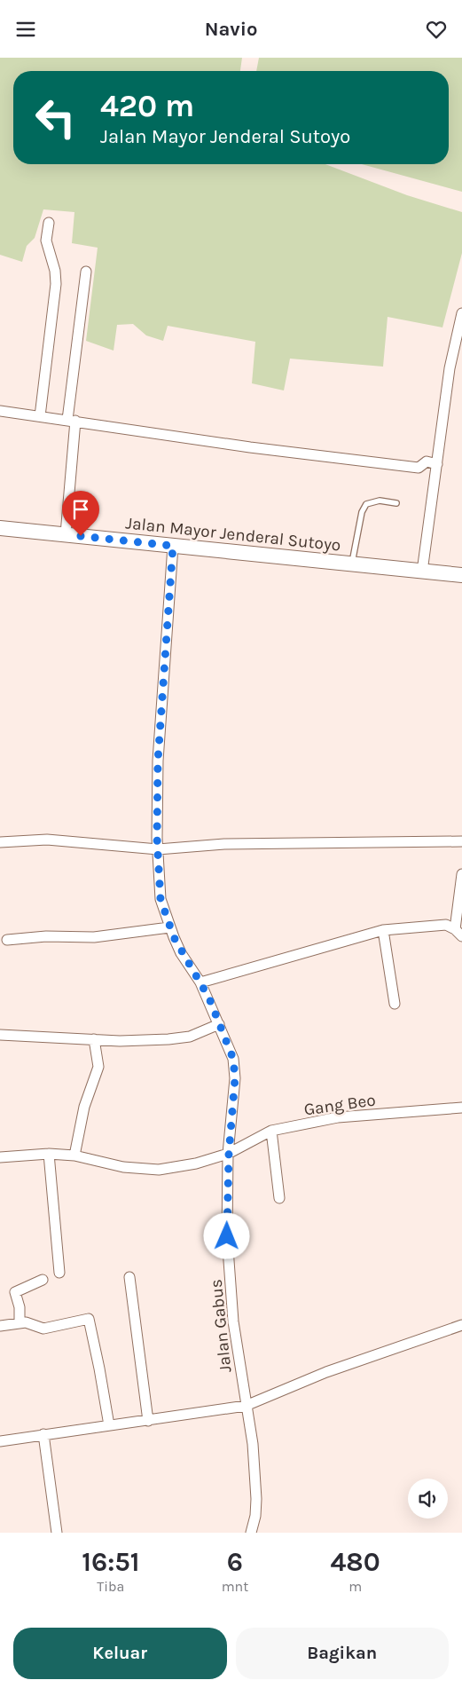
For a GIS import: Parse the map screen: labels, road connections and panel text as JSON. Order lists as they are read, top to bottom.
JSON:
{
  "streets": {
    "main road": ["Jalan Mayor Jenderal Sutoyo"],
    "street": ["Gang Beo", "Jalan Gabus"]
  },
  "crossings": [
    ["Jalan Mayor Jenderal Sutoyo", "Jalan Gabus"],
    ["Gang Beo", "Jalan Gabus"]
  ],
  "page": {
    "header": "Navio",
    "turn": ["420 m", "Jalan Mayor Jenderal Sutoyo"],
    "eta": [
      "16:51",
      "Tiba",
      "6",
      "mnt",
      "480",
      "m"
    ],
    "buttons": ["Keluar", "Bagikan"]
  }
}
